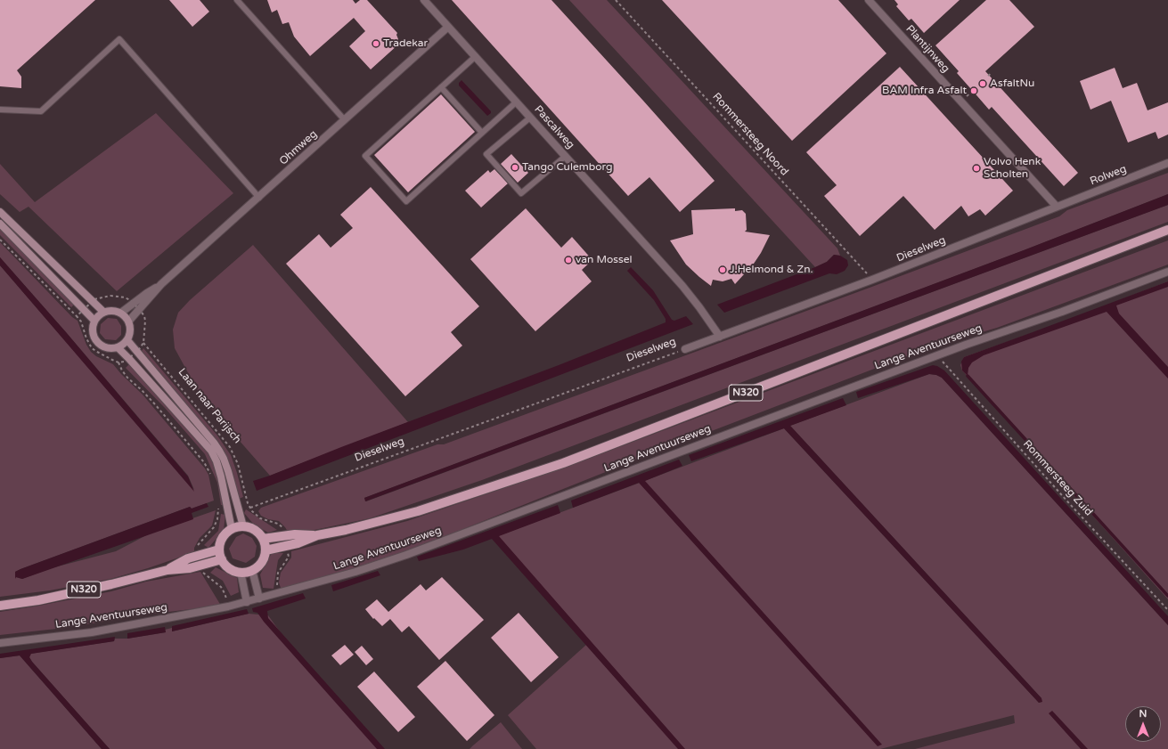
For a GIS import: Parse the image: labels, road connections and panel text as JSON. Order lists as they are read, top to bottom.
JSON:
{
  "streets": {
    "main road": ["N320"],
    "street": [
      "Plantijnweg",
      "Pascalweg",
      "Ohmweg",
      "Rolweg",
      "Dieselweg",
      "Lange Aventuurseweg",
      "Laan naar Parijsch"
    ],
    "path": ["Rommersteeg Noord", "Rommersteeg Zuid"]
  },
  "crossings": [
    ["Plantijnweg", "Rolweg"],
    ["Plantijnweg", "Dieselweg"],
    ["Pascalweg", "Ohmweg"],
    ["Pascalweg", "Dieselweg"],
    ["Rommersteeg Noord", "Dieselweg"],
    ["Ohmweg", "Laan naar Parijsch"],
    ["Rolweg", "Dieselweg"],
    ["Dieselweg", "Laan naar Parijsch"],
    ["Lange Aventuurseweg", "Rommersteeg Zuid"],
    ["N320", "Laan naar Parijsch"]
  ],
  "places": [
    "Tradekar",
    "AsfaltNu",
    "BAM Infra Asfalt",
    "Tango Culemborg",
    "Volvo Henk Scholten",
    "van Mossel",
    "J.Helmond & Zn."
  ],
  "north": "top"
}
